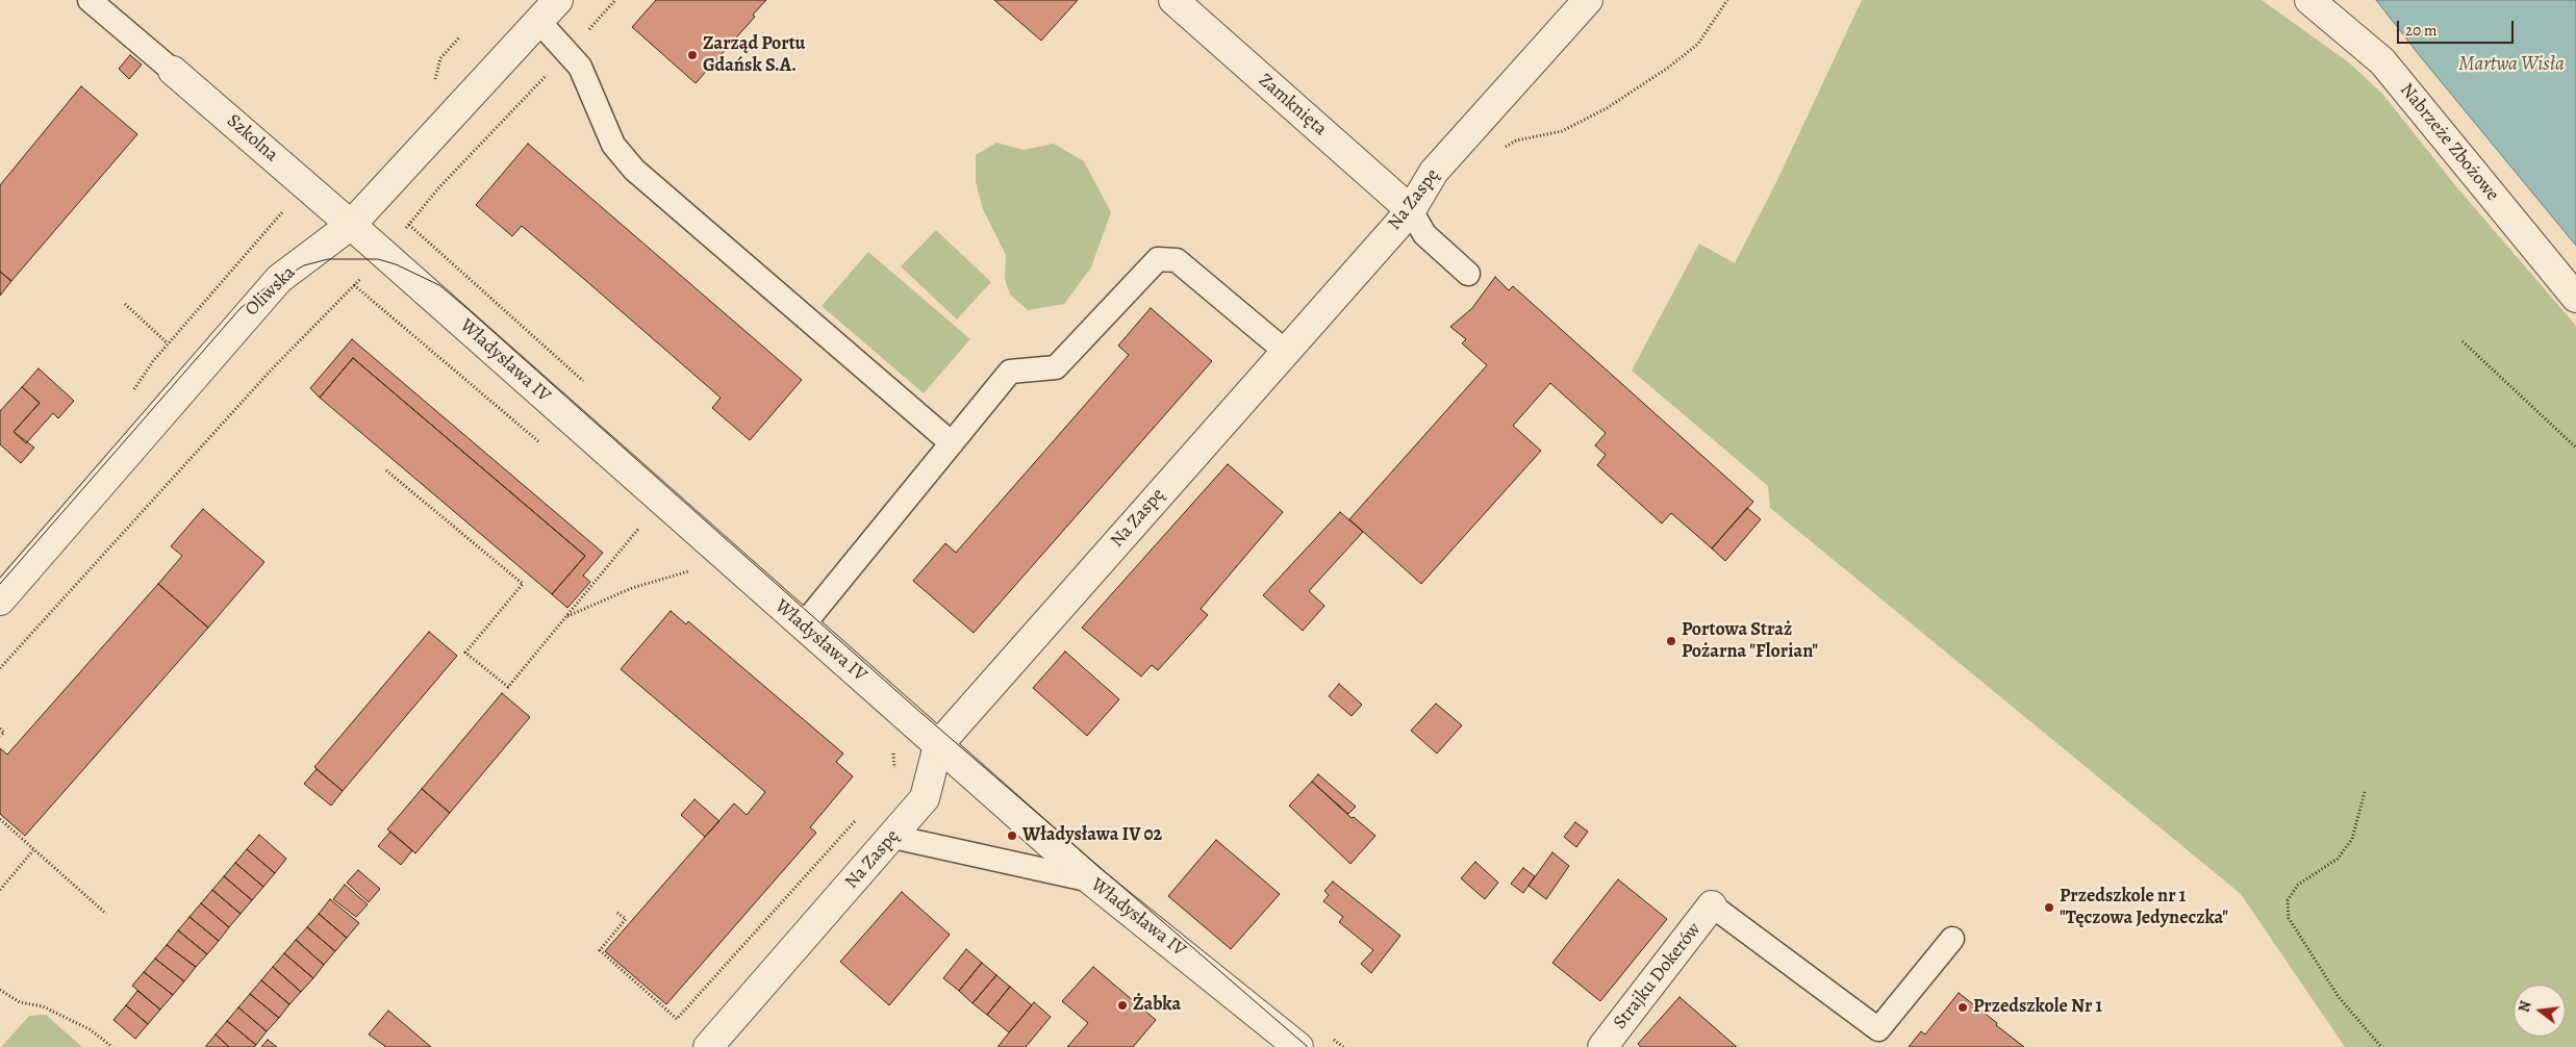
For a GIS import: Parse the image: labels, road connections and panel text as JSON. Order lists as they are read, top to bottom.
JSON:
{
  "streets": {
    "street": [
      "Zamknięta",
      "Szkolna",
      "Nabrzeże Zbożowe",
      "Na Zaspę",
      "Oliwska",
      "Władysława IV",
      "Strajku Dokerów"
    ]
  },
  "crossings": [
    ["Zamknięta", "Na Zaspę"],
    ["Szkolna", "Oliwska"],
    ["Szkolna", "Władysława IV"],
    ["Na Zaspę", "Władysława IV"],
    ["Oliwska", "Władysława IV"]
  ],
  "water": ["Martwa Wisła"],
  "places": [
    "Zarząd Portu Gdańsk S.A.",
    "Portowa Straż Pożarna \"Florian\"",
    "Władysława IV 02",
    "Przedszkole nr 1 \"Tęczowa Jedyneczka\"",
    "Żabka",
    "Przedszkole Nr 1"
  ],
  "scale_bar": "20 m",
  "north": "left"
}
